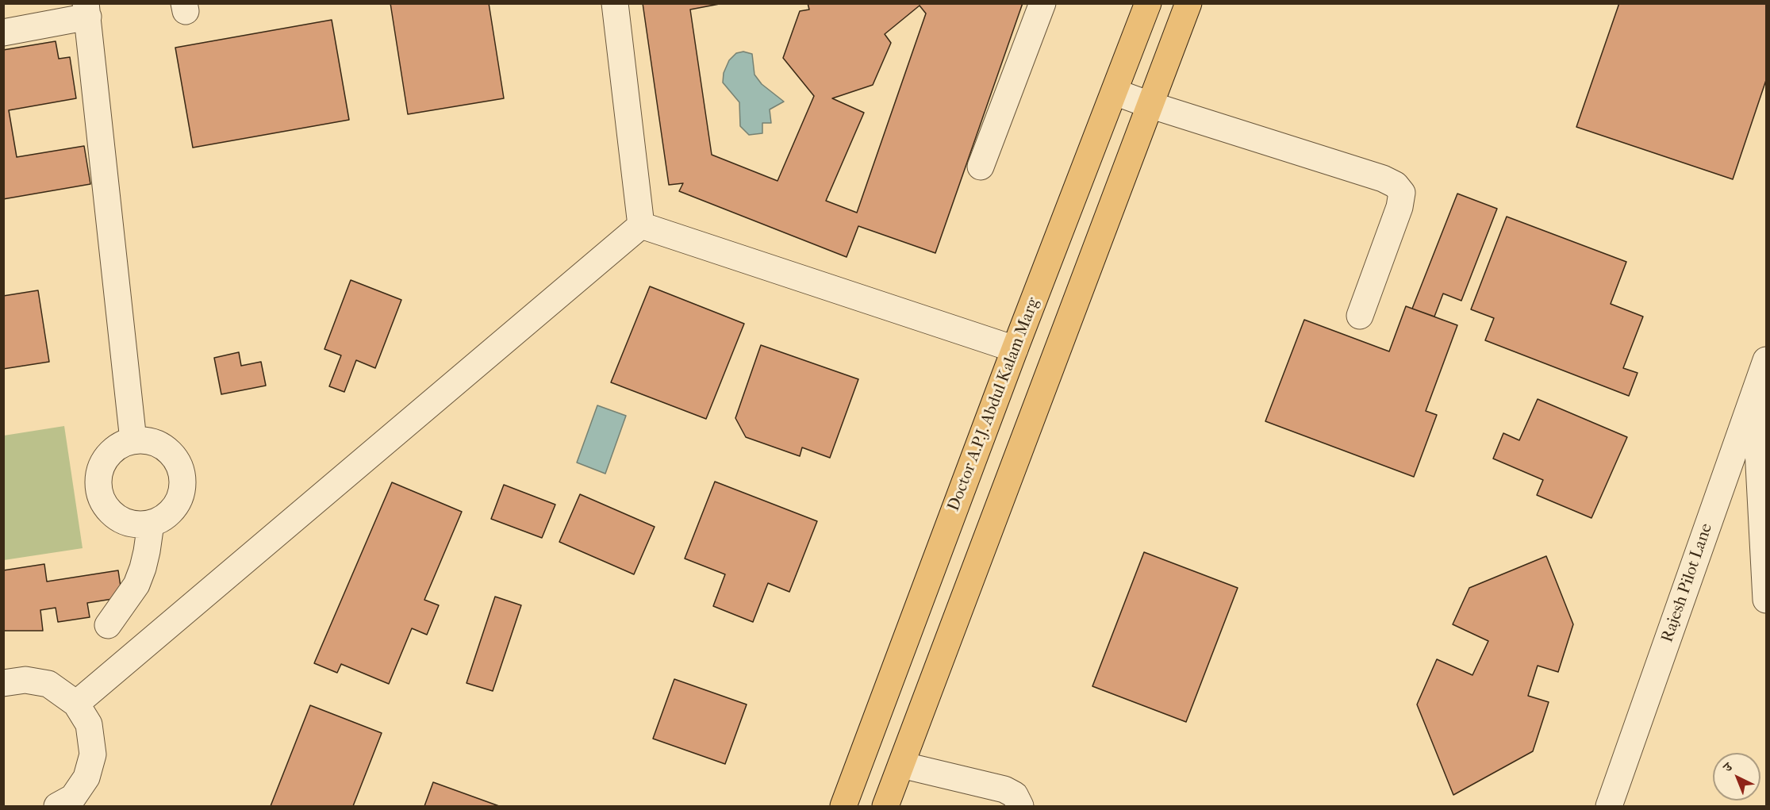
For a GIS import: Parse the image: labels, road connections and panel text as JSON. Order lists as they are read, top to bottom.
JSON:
{
  "streets": {
    "main road": ["Doctor A.P.J. Abdul Kalam Marg"],
    "street": ["Rajesh Pilot Lane"]
  },
  "north": "top left"
}
